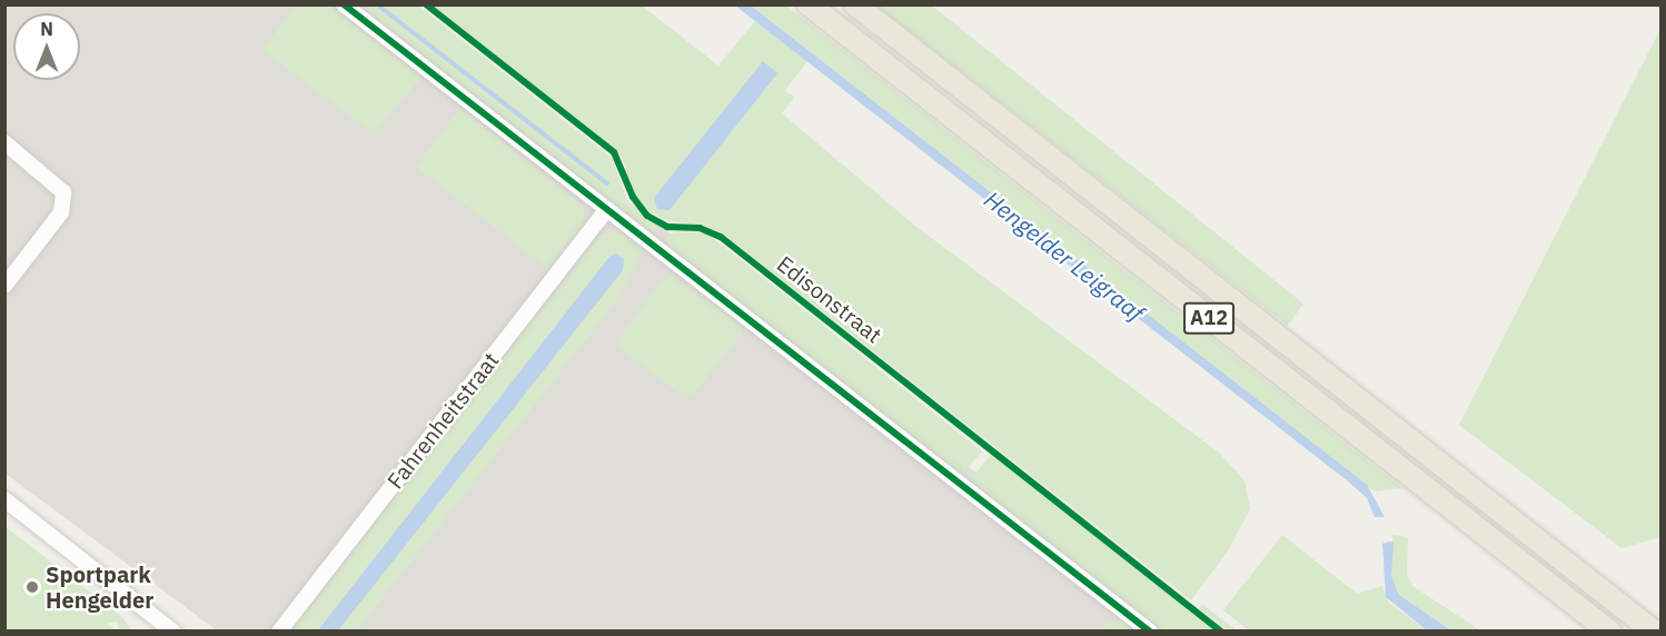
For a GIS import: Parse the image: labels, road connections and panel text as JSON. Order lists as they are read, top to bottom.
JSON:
{
  "streets": {
    "highway": ["A12"],
    "street": ["Fahrenheitstraat"],
    "cycle path": ["Edisonstraat"]
  },
  "water": ["Hengelder Leigraaf"],
  "places": ["Sportpark Hengelder"],
  "north": "top"
}
